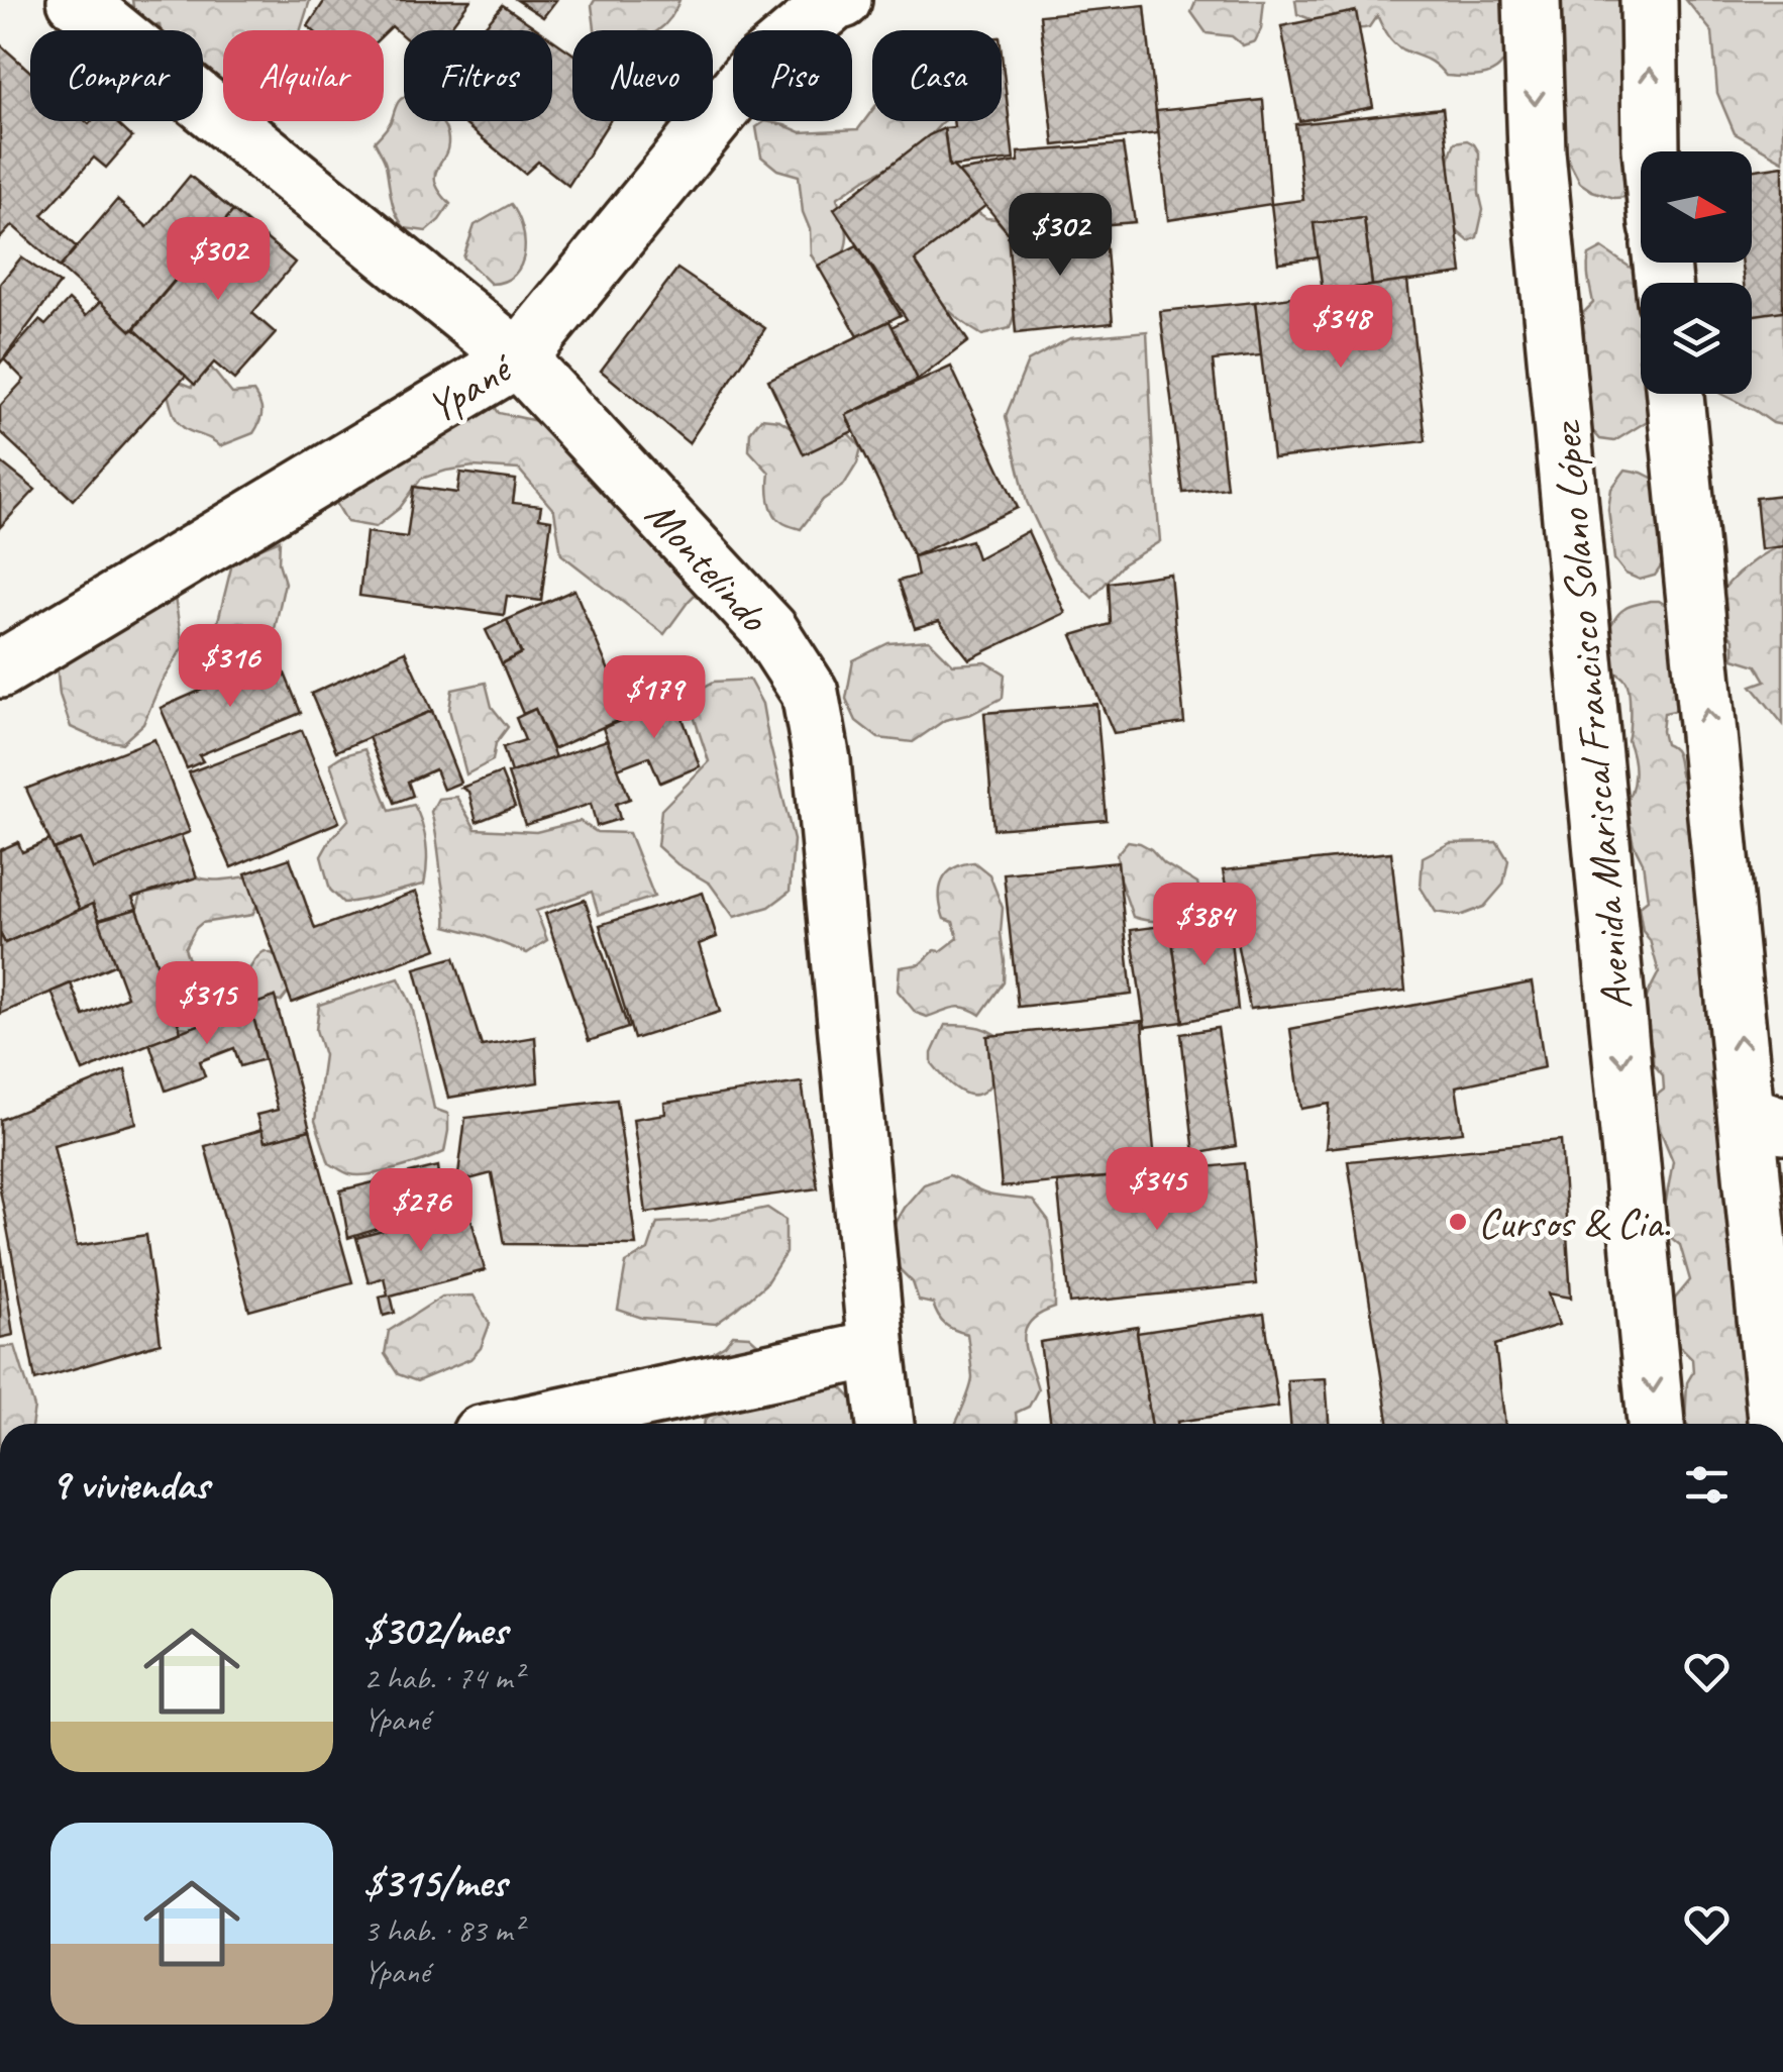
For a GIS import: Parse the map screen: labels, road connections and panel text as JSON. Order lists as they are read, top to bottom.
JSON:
{
  "streets": {
    "street": ["Ypané", "Montelindo", "Avenida Mariscal Francisco Solano López"]
  },
  "crossings": [
    ["Ypané", "Montelindo"]
  ],
  "places": ["Cursos & Cia."],
  "north": "right",
  "page": {
    "chip": [
      "Comprar",
      "Alquilar",
      "Filtros",
      "Nuevo",
      "Piso",
      "Casa"
    ],
    "price": [
      "$302",
      "$302",
      "$348",
      "$316",
      "$179",
      "$384",
      "$315",
      "$345",
      "$276"
    ],
    "heading": "9 viviendas",
    "list": [
      {
        "name": "$302/mes",
        "note": "2 hab. · 74 m² · Ypané"
      },
      {
        "name": "$315/mes",
        "note": "3 hab. · 83 m² · Ypané"
      }
    ]
  }
}
